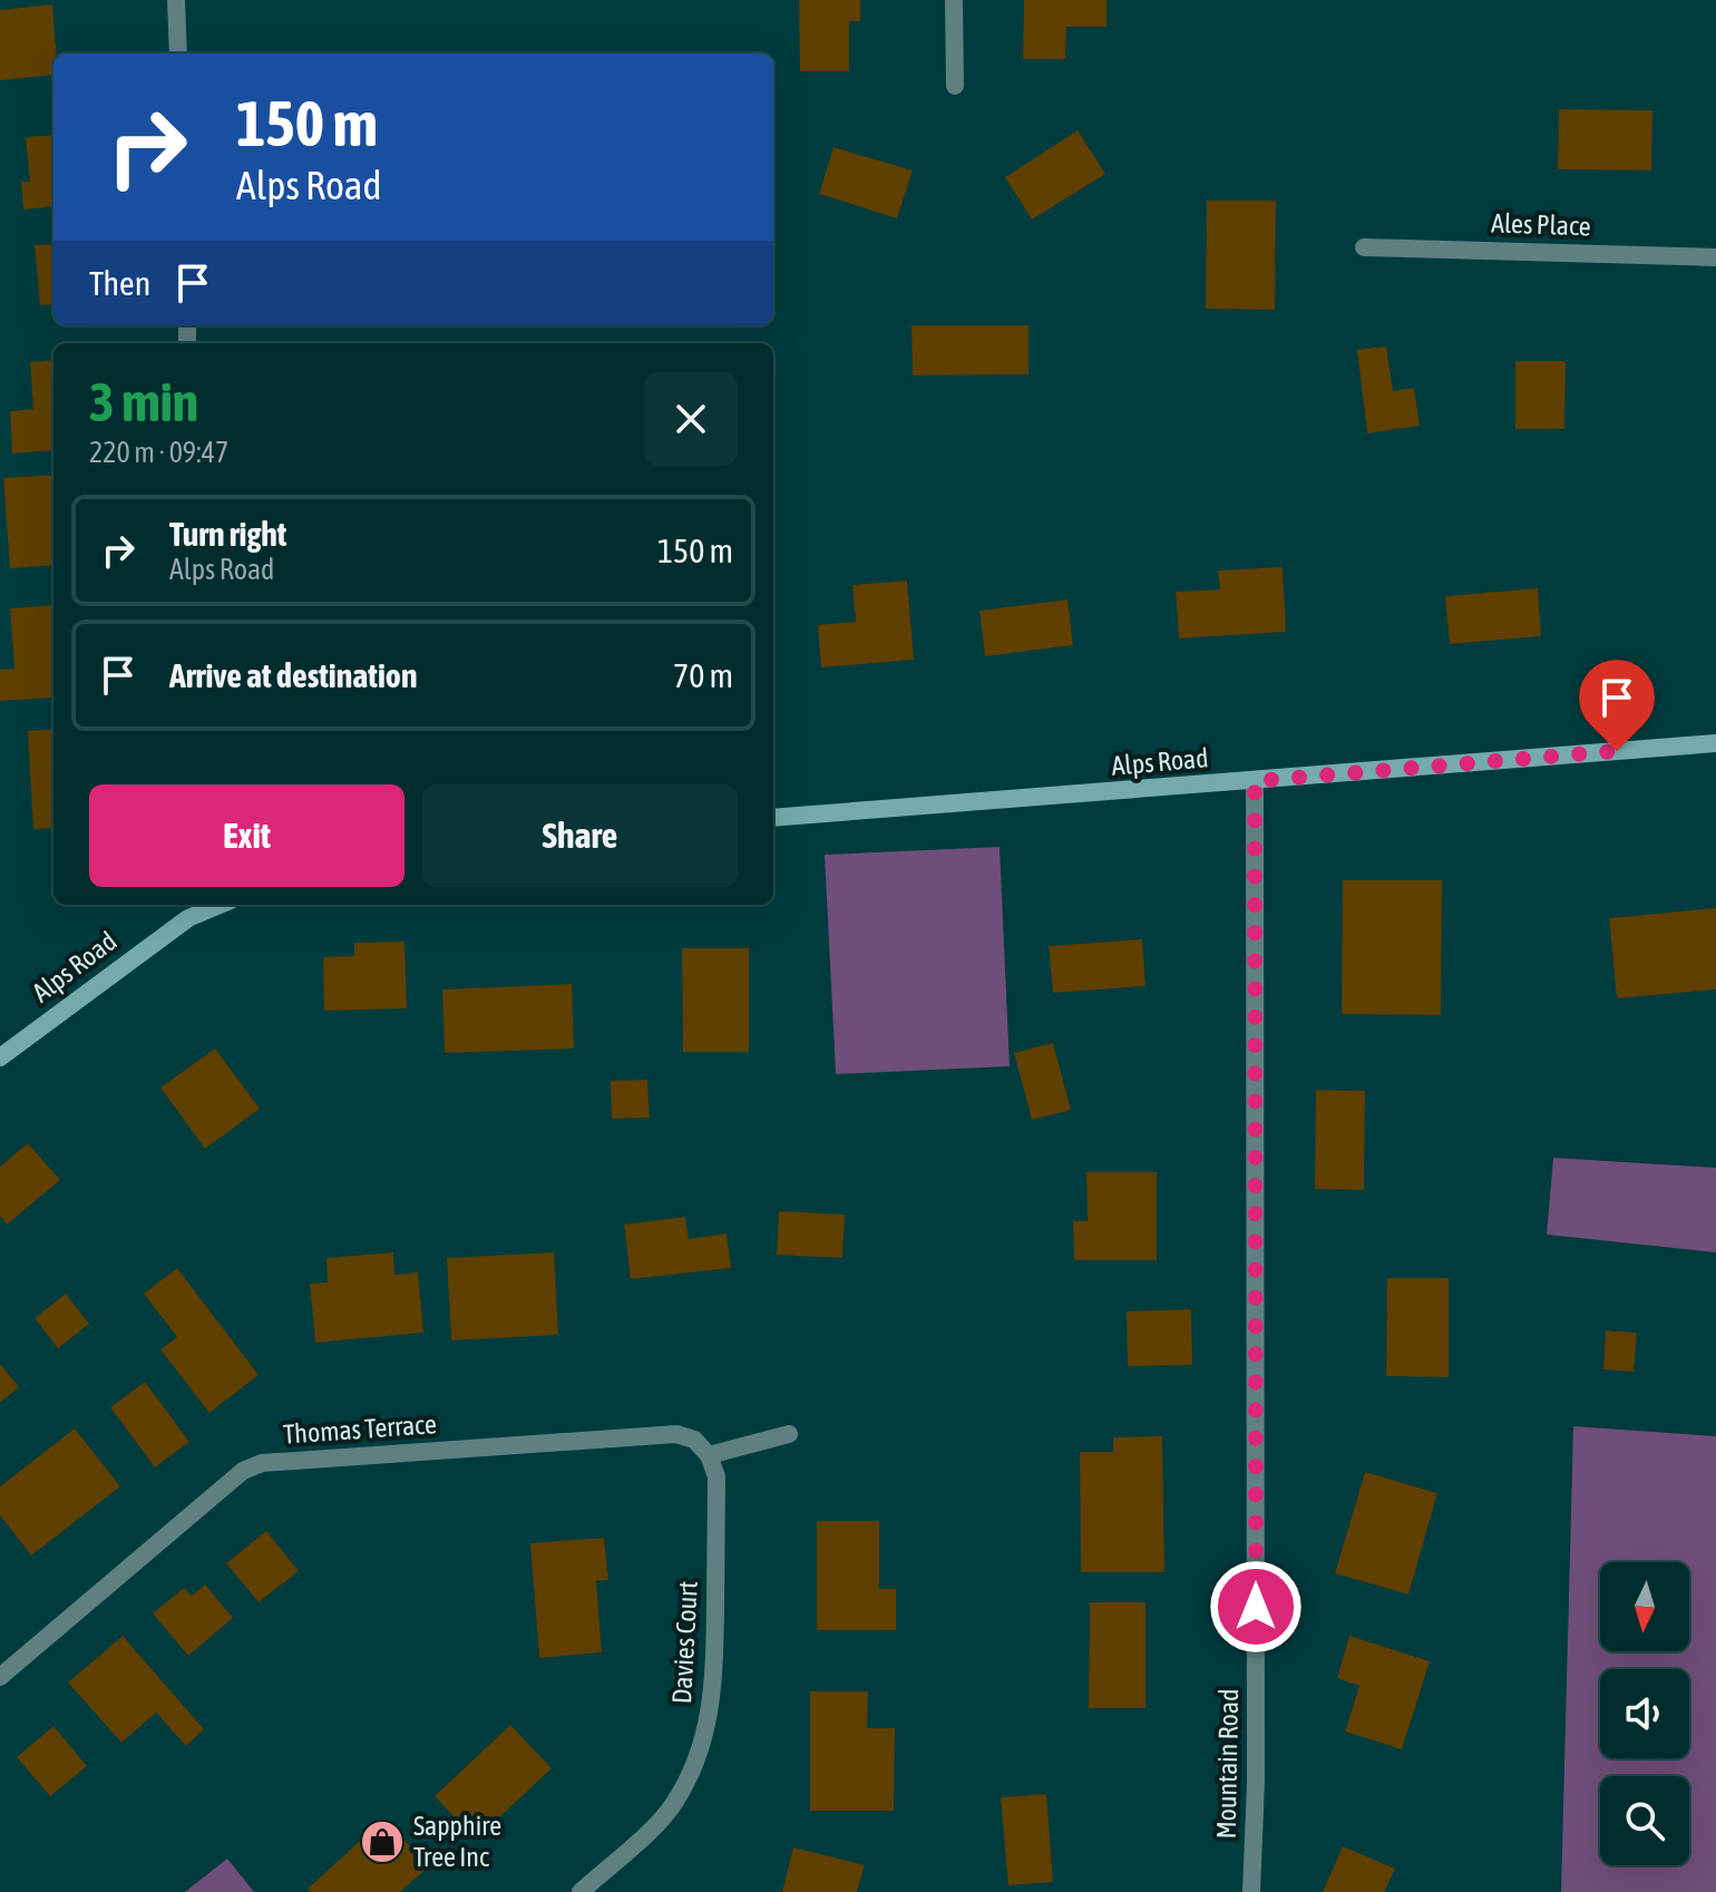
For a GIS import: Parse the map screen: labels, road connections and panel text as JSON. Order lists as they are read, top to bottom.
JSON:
{
  "streets": {
    "main road": ["Alps Road"],
    "street": [
      "Ales Place",
      "Thomas Terrace",
      "Davies Court",
      "Mountain Road"
    ]
  },
  "crossings": [
    ["Alps Road", "Mountain Road"],
    ["Thomas Terrace", "Davies Court"]
  ],
  "places": {
    "shop": ["Sapphire Tree Inc"]
  },
  "north": "bottom",
  "page": {
    "turn": ["150 m", "Alps Road"],
    "then": "Then",
    "heading": ["3 min", "220 m · 09:47"],
    "list": [
      {
        "name": "Turn right",
        "note": "Alps Road",
        "value": "150 m"
      },
      {
        "name": "Arrive at destination",
        "value": "70 m"
      }
    ],
    "buttons": ["Exit", "Share"]
  }
}
